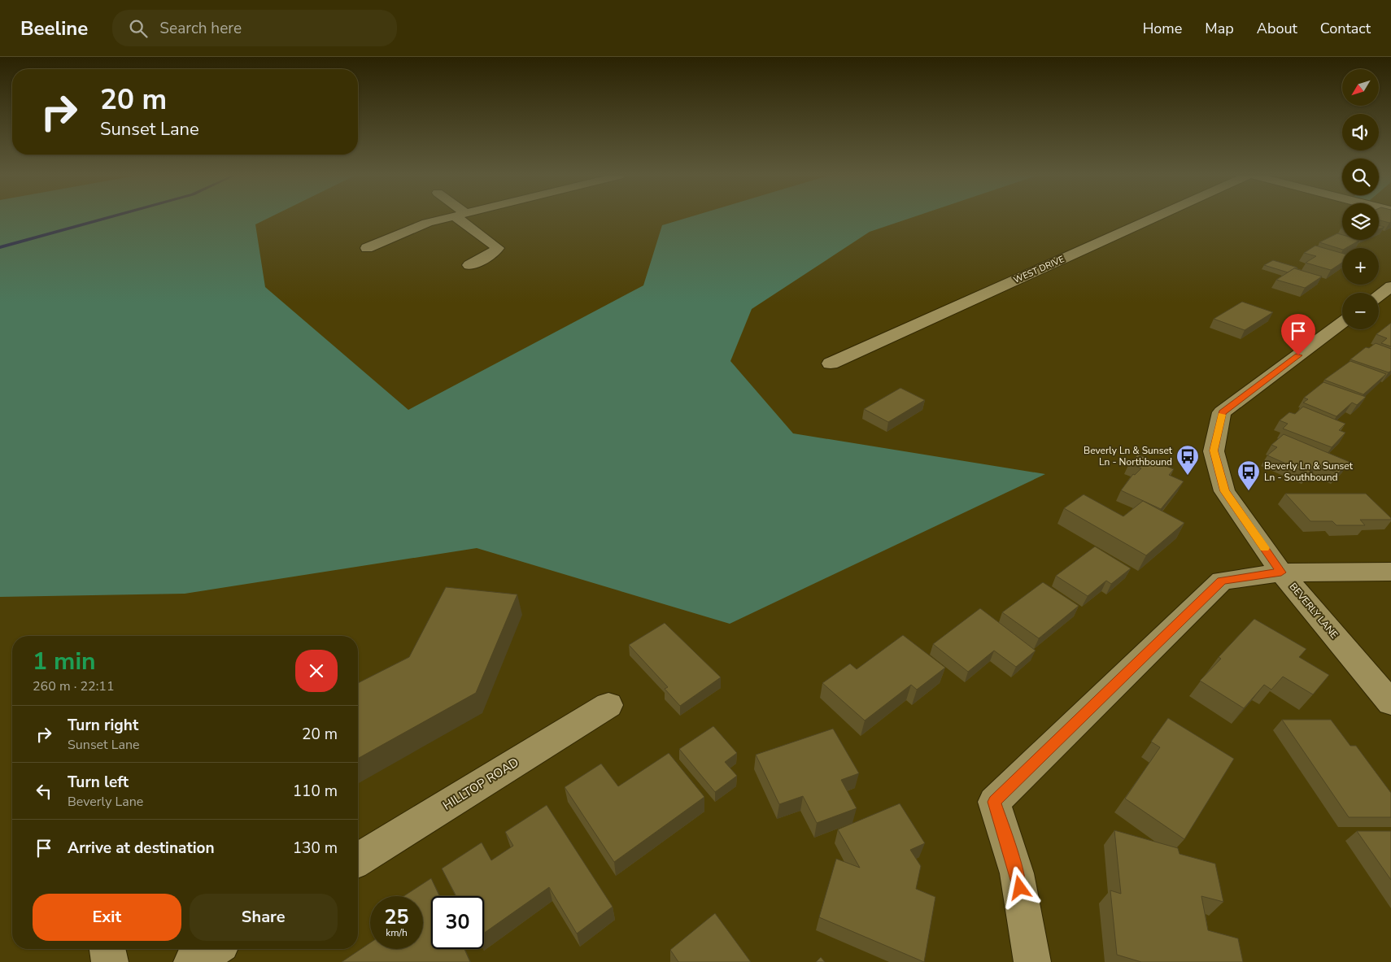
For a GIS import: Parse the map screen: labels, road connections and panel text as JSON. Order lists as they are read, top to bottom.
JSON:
{
  "streets": {
    "street": ["WEST DRIVE", "BEVERLY LANE", "HILLTOP ROAD"]
  },
  "places": {
    "bus stop": ["Beverly Ln & Sunset Ln - Northbound", "Beverly Ln & Sunset Ln - Southbound"]
  },
  "north": "bottom left",
  "page": {
    "header": "Beeline",
    "search": "Search here",
    "nav": [
      "Home",
      "Map",
      "About",
      "Contact"
    ],
    "map_buttons": ["+", "−"],
    "turn": ["20 m", "Sunset Lane"],
    "heading": ["1 min", "260 m · 22:11"],
    "list": [
      {
        "name": "Turn right",
        "note": "Sunset Lane",
        "value": "20 m"
      },
      {
        "name": "Turn left",
        "note": "Beverly Lane",
        "value": "110 m"
      },
      {
        "name": "Arrive at destination",
        "value": "130 m"
      }
    ],
    "buttons": ["Exit", "Share"],
    "speed": "25 km/h",
    "limit": "30"
  }
}
